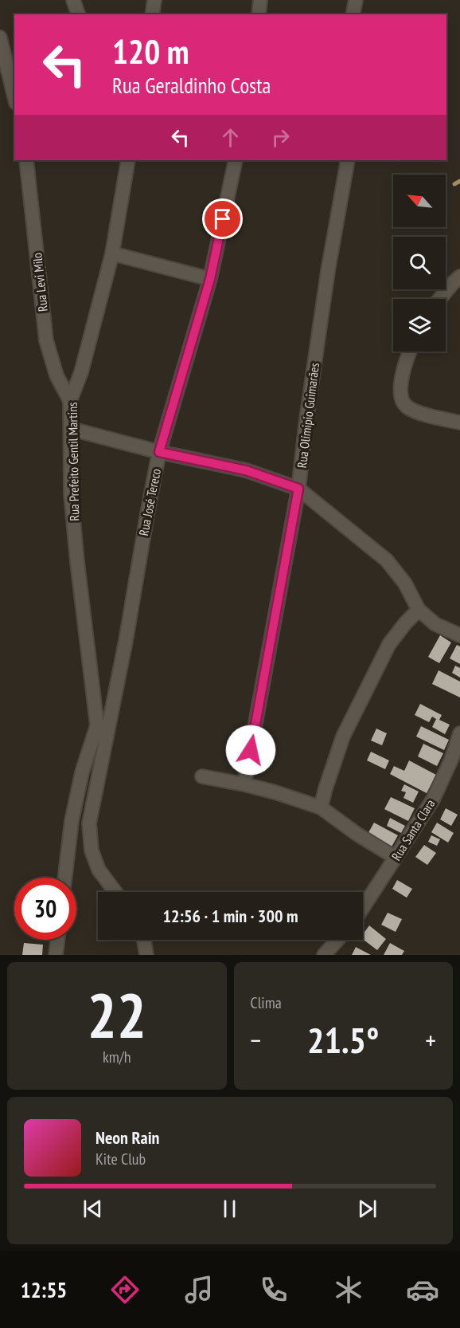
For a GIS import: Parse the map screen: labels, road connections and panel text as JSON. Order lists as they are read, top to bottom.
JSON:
{
  "streets": {
    "street": [
      "Rua Levi Milo",
      "Rua Olímipio Guimarães",
      "Rua Prefeito Gentil Martins",
      "Rua José Tereco",
      "Rua Santa Clara"
    ]
  },
  "crossings": [
    ["Rua Levi Milo", "Rua Prefeito Gentil Martins"]
  ],
  "north": "top left",
  "page": {
    "turn": ["120 m", "Rua Geraldinho Costa"],
    "limit": "30",
    "trip": "12:56 · 1 min · 300 m",
    "tile": [
      ["22", "km/h"],
      "Clima"
    ],
    "heat": ["−", "21.5°", "+"],
    "song": ["Neon Rain", "Kite Club"],
    "tabs": "12:55"
  }
}
